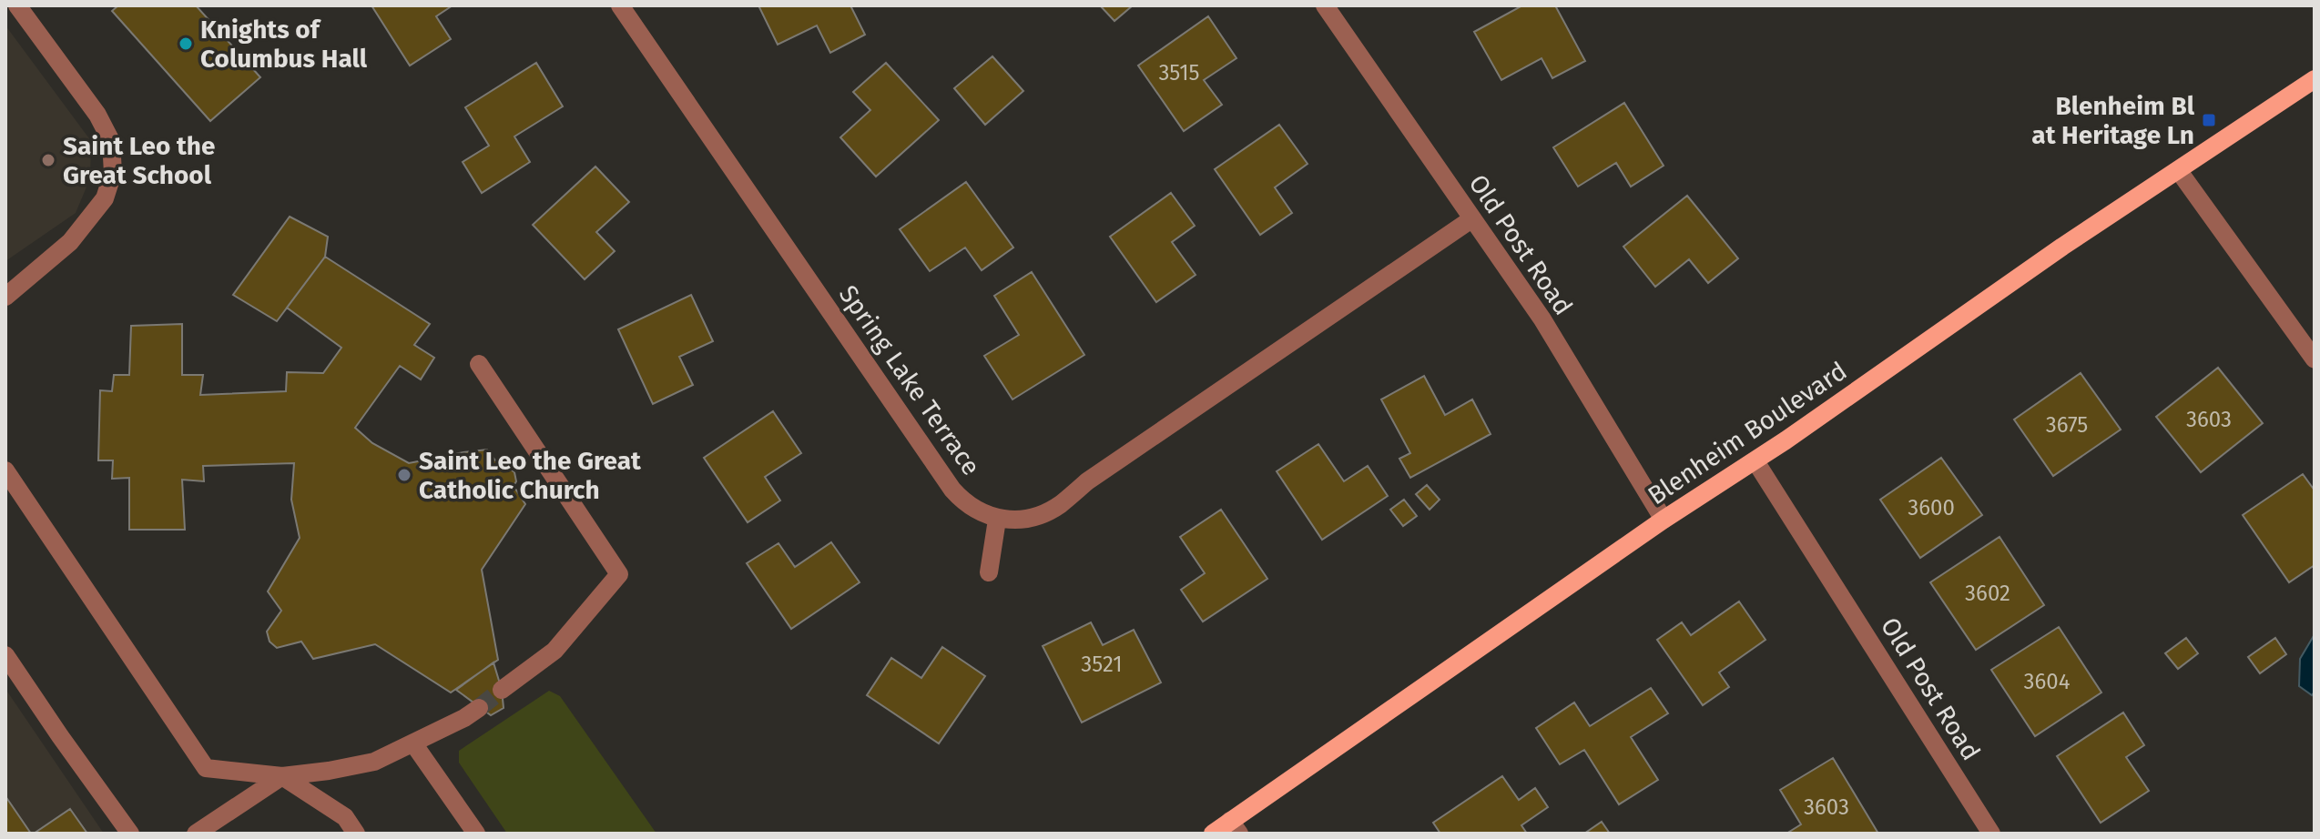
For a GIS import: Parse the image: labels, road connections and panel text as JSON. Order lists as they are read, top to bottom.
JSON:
{
  "streets": {
    "main road": ["Blenheim Boulevard"],
    "street": ["Old Post Road", "Spring Lake Terrace"]
  },
  "crossings": [
    ["Old Post Road", "Blenheim Boulevard"]
  ],
  "places": {
    "other": ["Knights of Columbus Hall", "Saint Leo the Great School", "Saint Leo the Great Catholic Church"],
    "transit": ["Blenheim Bl at Heritage Ln"]
  },
  "house_numbers": [
    "3515",
    "3603",
    "3675",
    "3600",
    "3602",
    "3521",
    "3604",
    "3603"
  ]
}
